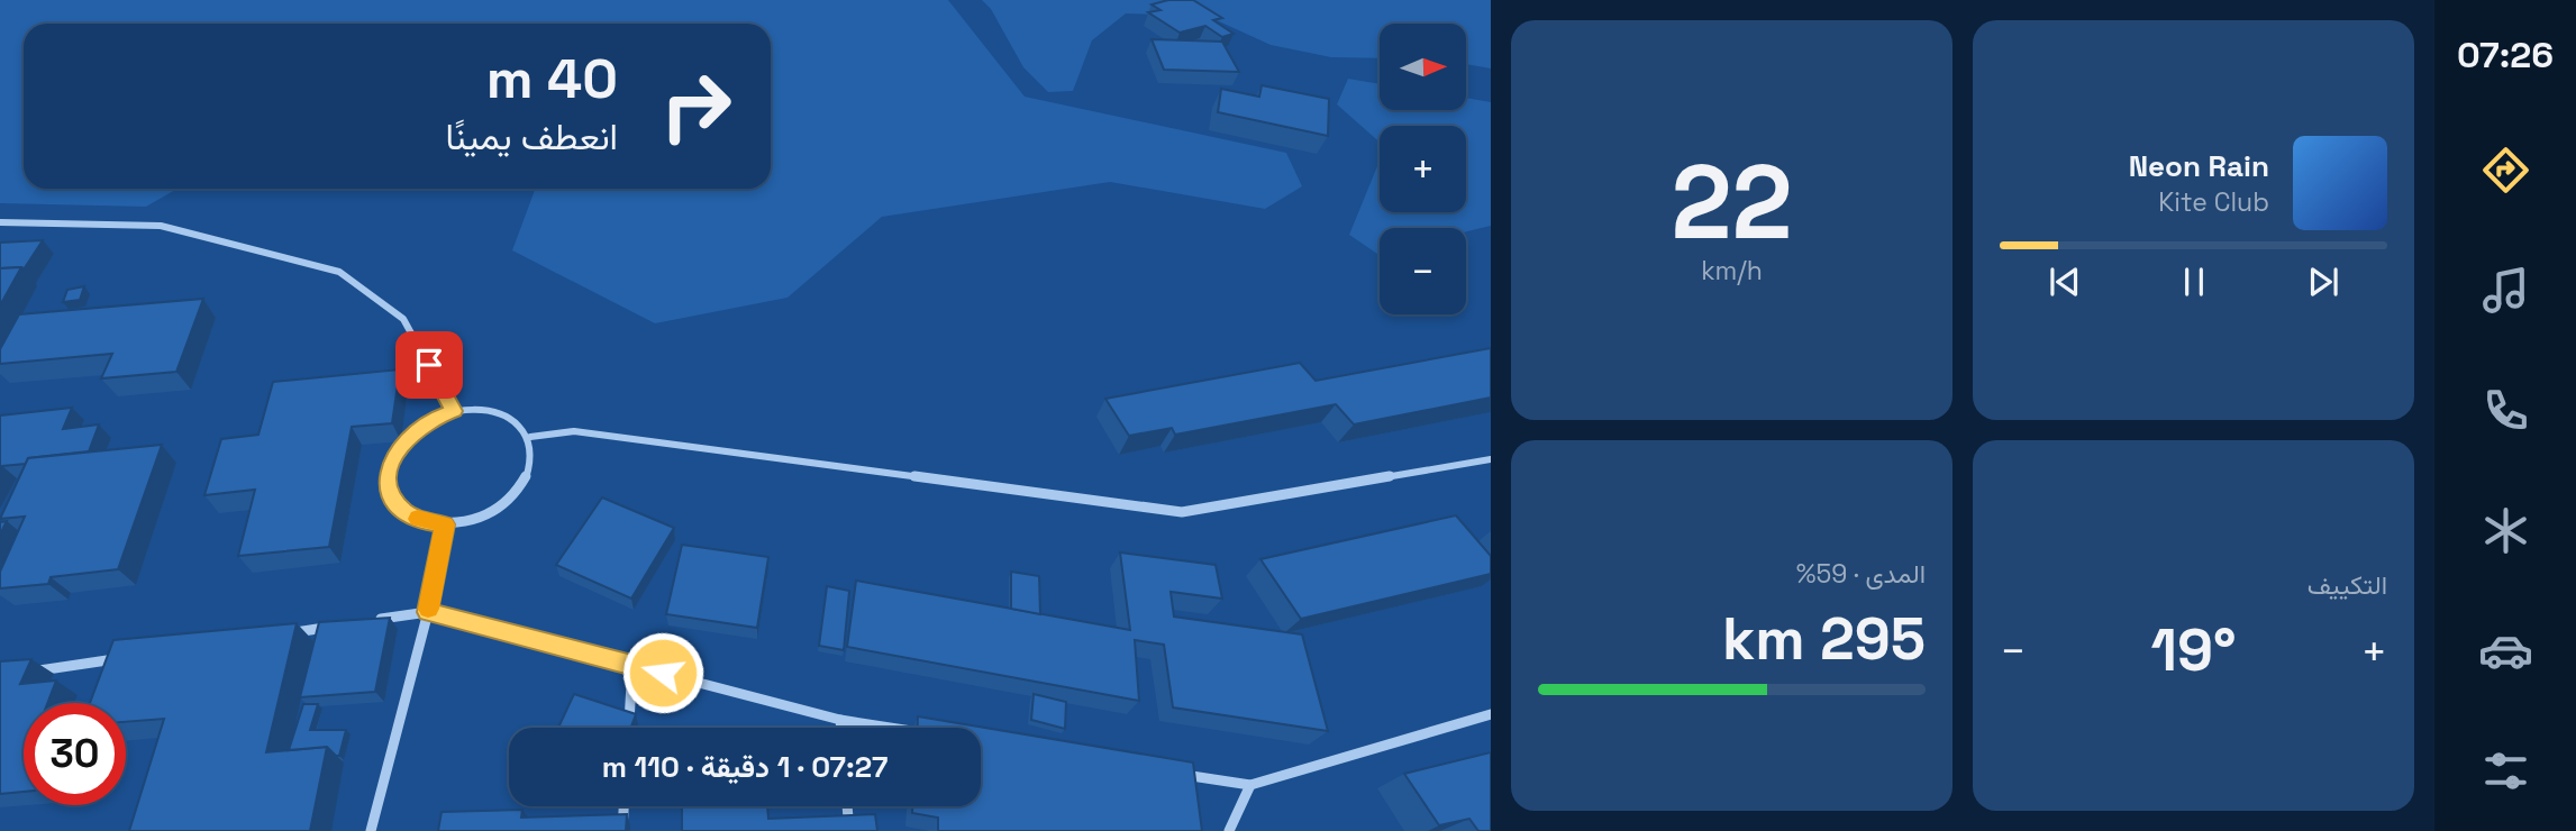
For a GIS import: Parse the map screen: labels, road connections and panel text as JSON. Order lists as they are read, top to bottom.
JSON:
{
  "north": "right",
  "page": {
    "tabs": "07:26",
    "tile": [
      ["22", "km/h"],
      "التكييف",
      ["المدى · 59%", "295 km"]
    ],
    "map_buttons": ["+", "−"],
    "turn": ["40 m", "انعطف يمينًا"],
    "song": ["Neon Rain", "Kite Club"],
    "heat": ["−", "19°", "+"],
    "limit": "30",
    "trip": "07:27 · 1 دقيقة · 110 m"
  }
}
